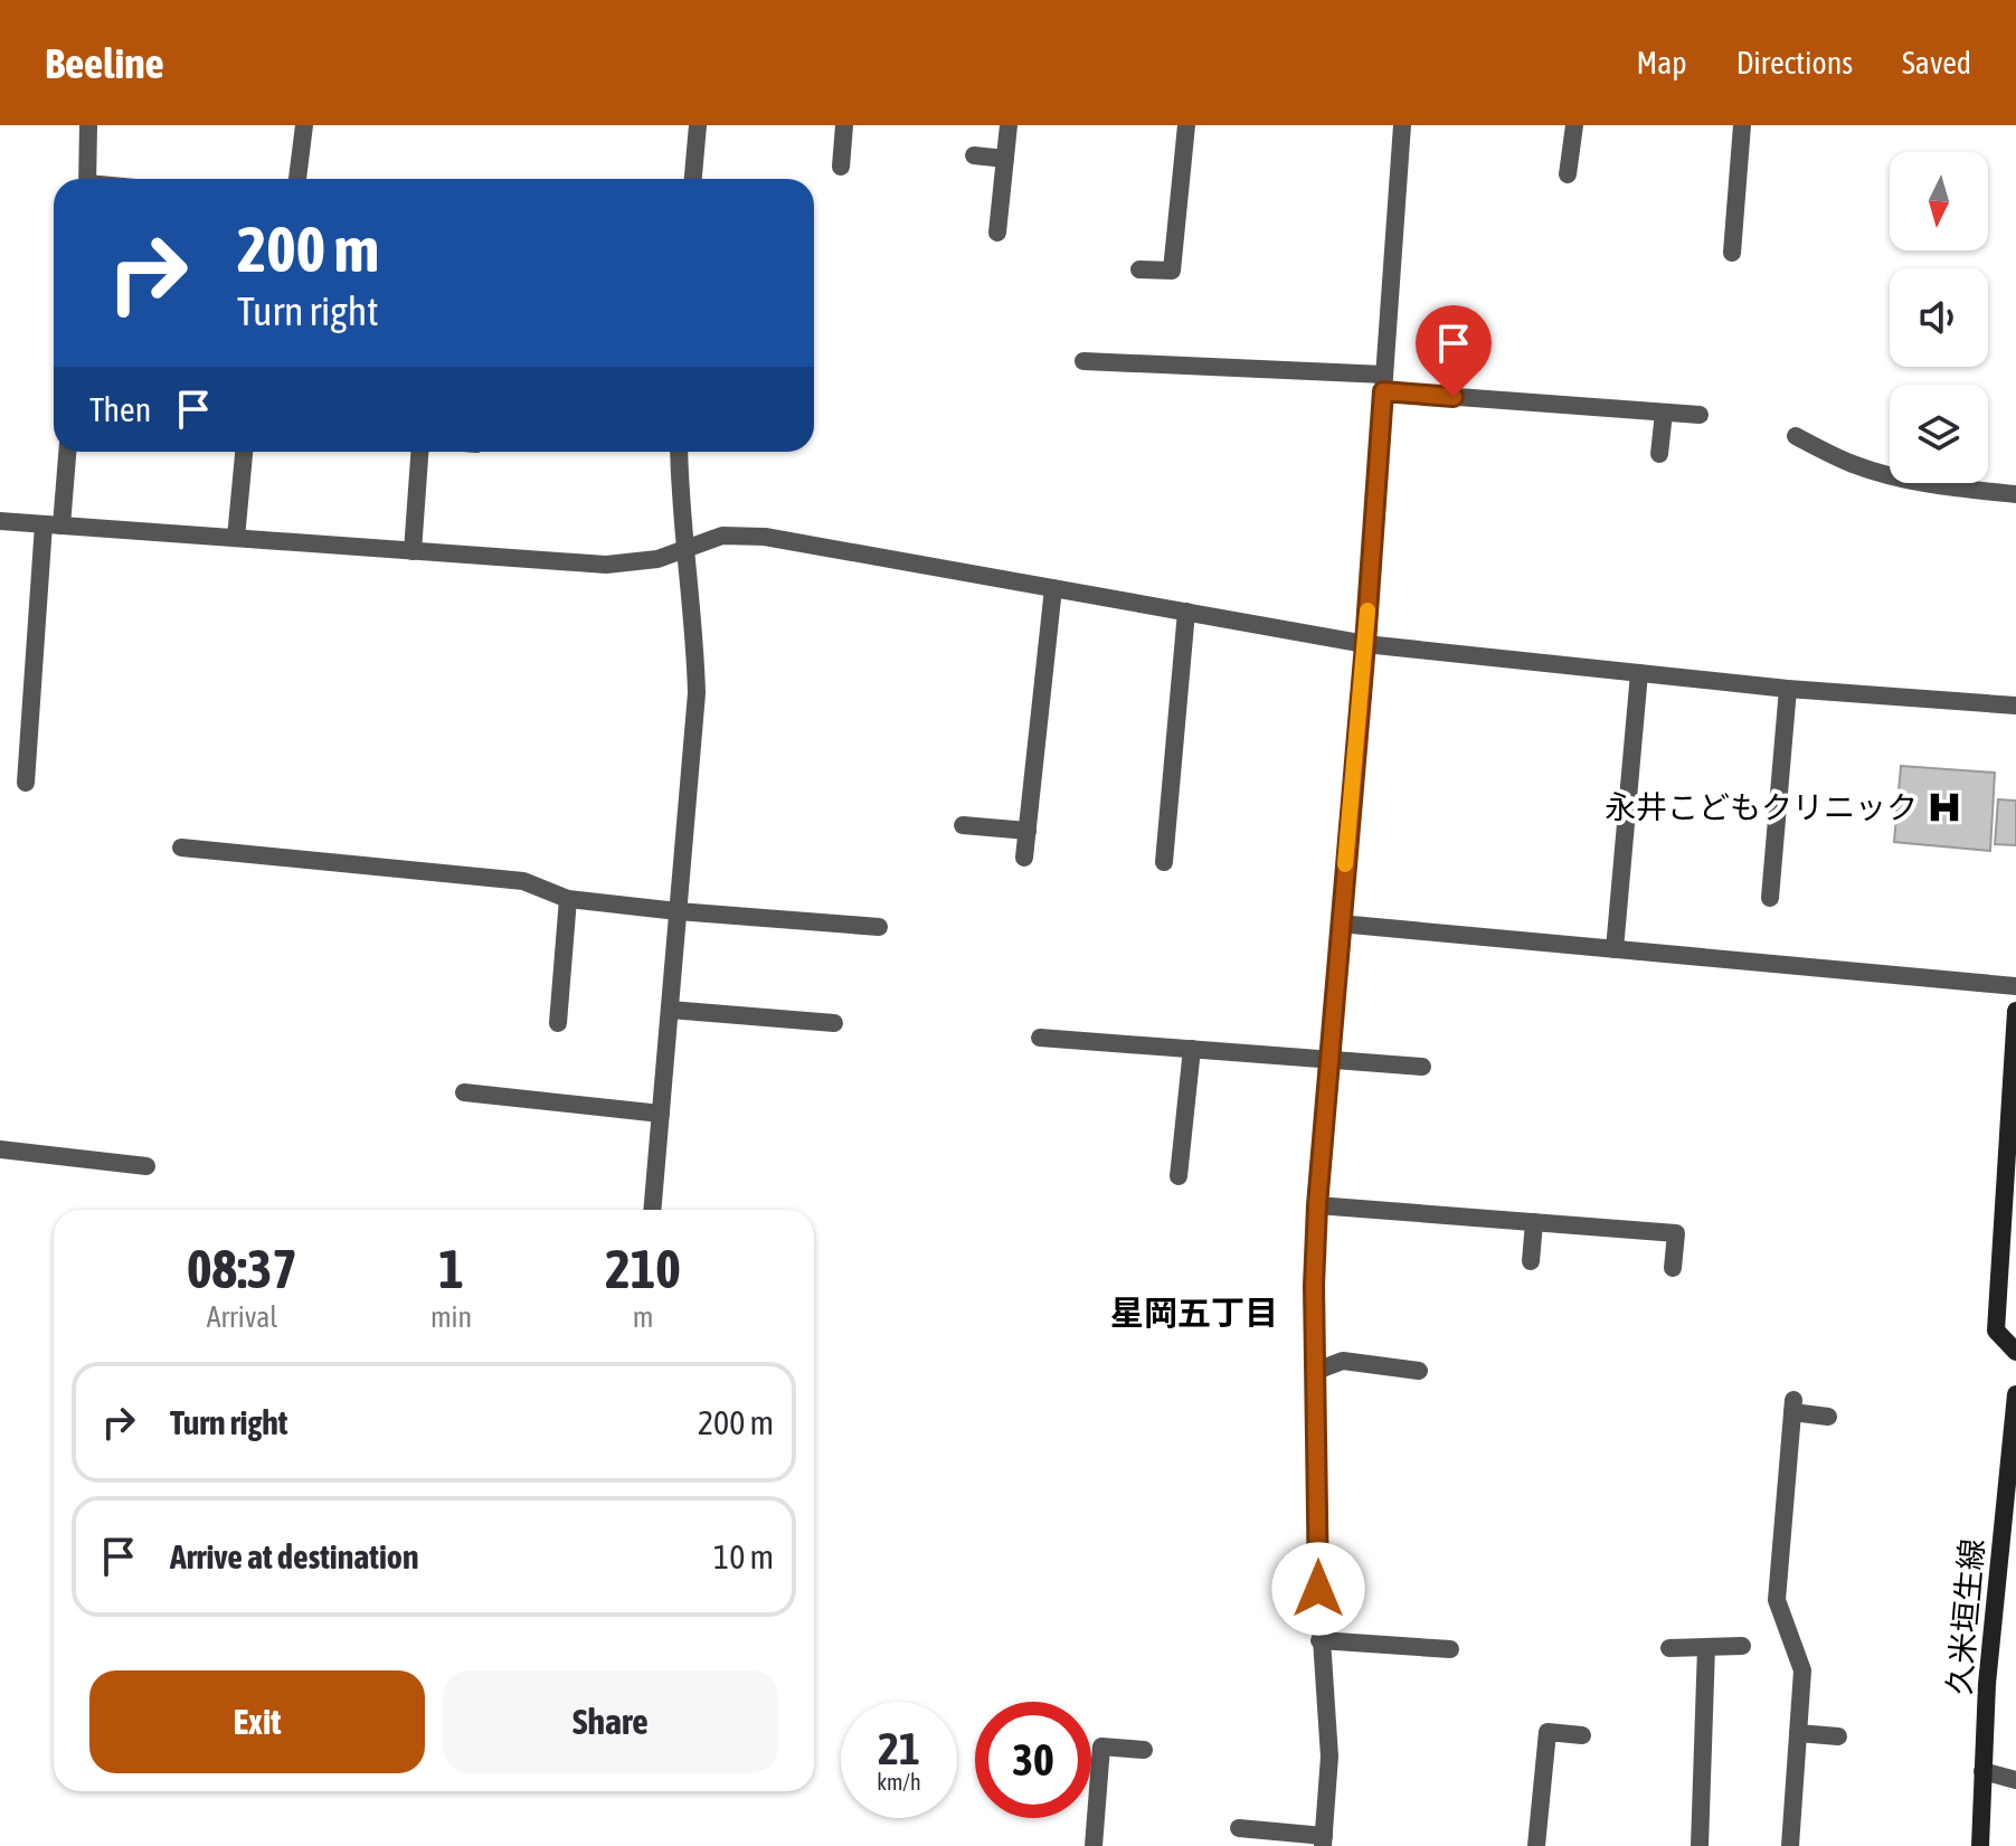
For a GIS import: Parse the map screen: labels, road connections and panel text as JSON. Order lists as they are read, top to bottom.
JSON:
{
  "streets": {
    "main road": ["久米垣生線"]
  },
  "districts": ["星岡五丁目"],
  "places": {
    "hospital": ["永井こどもクリニック"]
  },
  "north": "bottom",
  "page": {
    "header": "Beeline",
    "nav": ["Map", "Directions", "Saved"],
    "turn": ["200 m", "Turn right"],
    "then": "Then",
    "eta": [
      "08:37",
      "Arrival",
      "1",
      "min",
      "210",
      "m"
    ],
    "list": [
      {
        "name": "Turn right",
        "value": "200 m"
      },
      {
        "name": "Arrive at destination",
        "value": "10 m"
      }
    ],
    "buttons": ["Exit", "Share"],
    "speed": "21 km/h",
    "limit": "30"
  }
}
